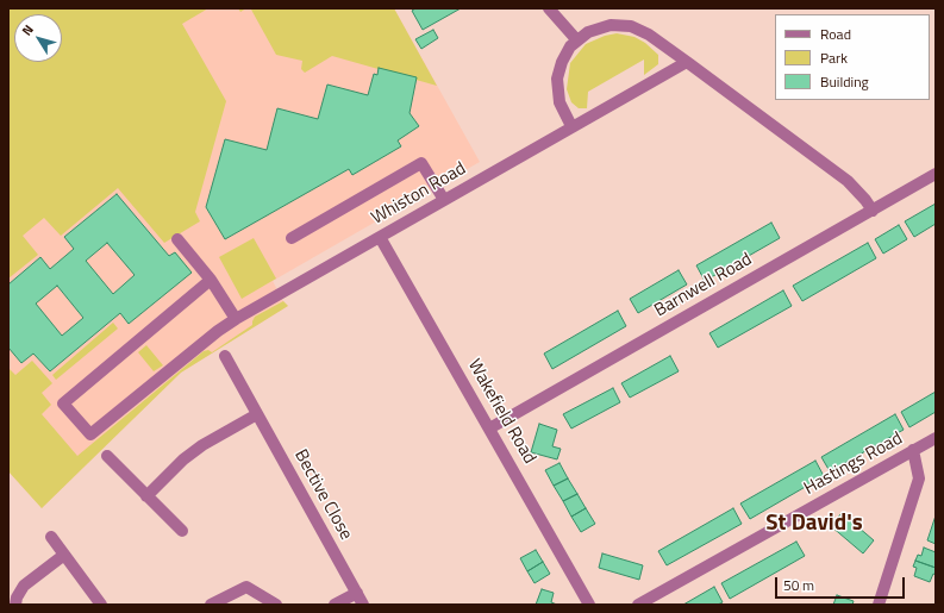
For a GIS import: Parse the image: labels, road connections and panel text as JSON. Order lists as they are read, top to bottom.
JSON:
{
  "streets": {
    "street": [
      "Whiston Road",
      "Barnwell Road",
      "Wakefield Road",
      "Hastings Road",
      "Bective Close"
    ]
  },
  "crossings": [
    ["Whiston Road", "Wakefield Road"],
    ["Barnwell Road", "Wakefield Road"]
  ],
  "districts": ["St David's"],
  "legend": ["Road", "Park", "Building"],
  "scale_bar": "50 m",
  "north": "top left"
}
